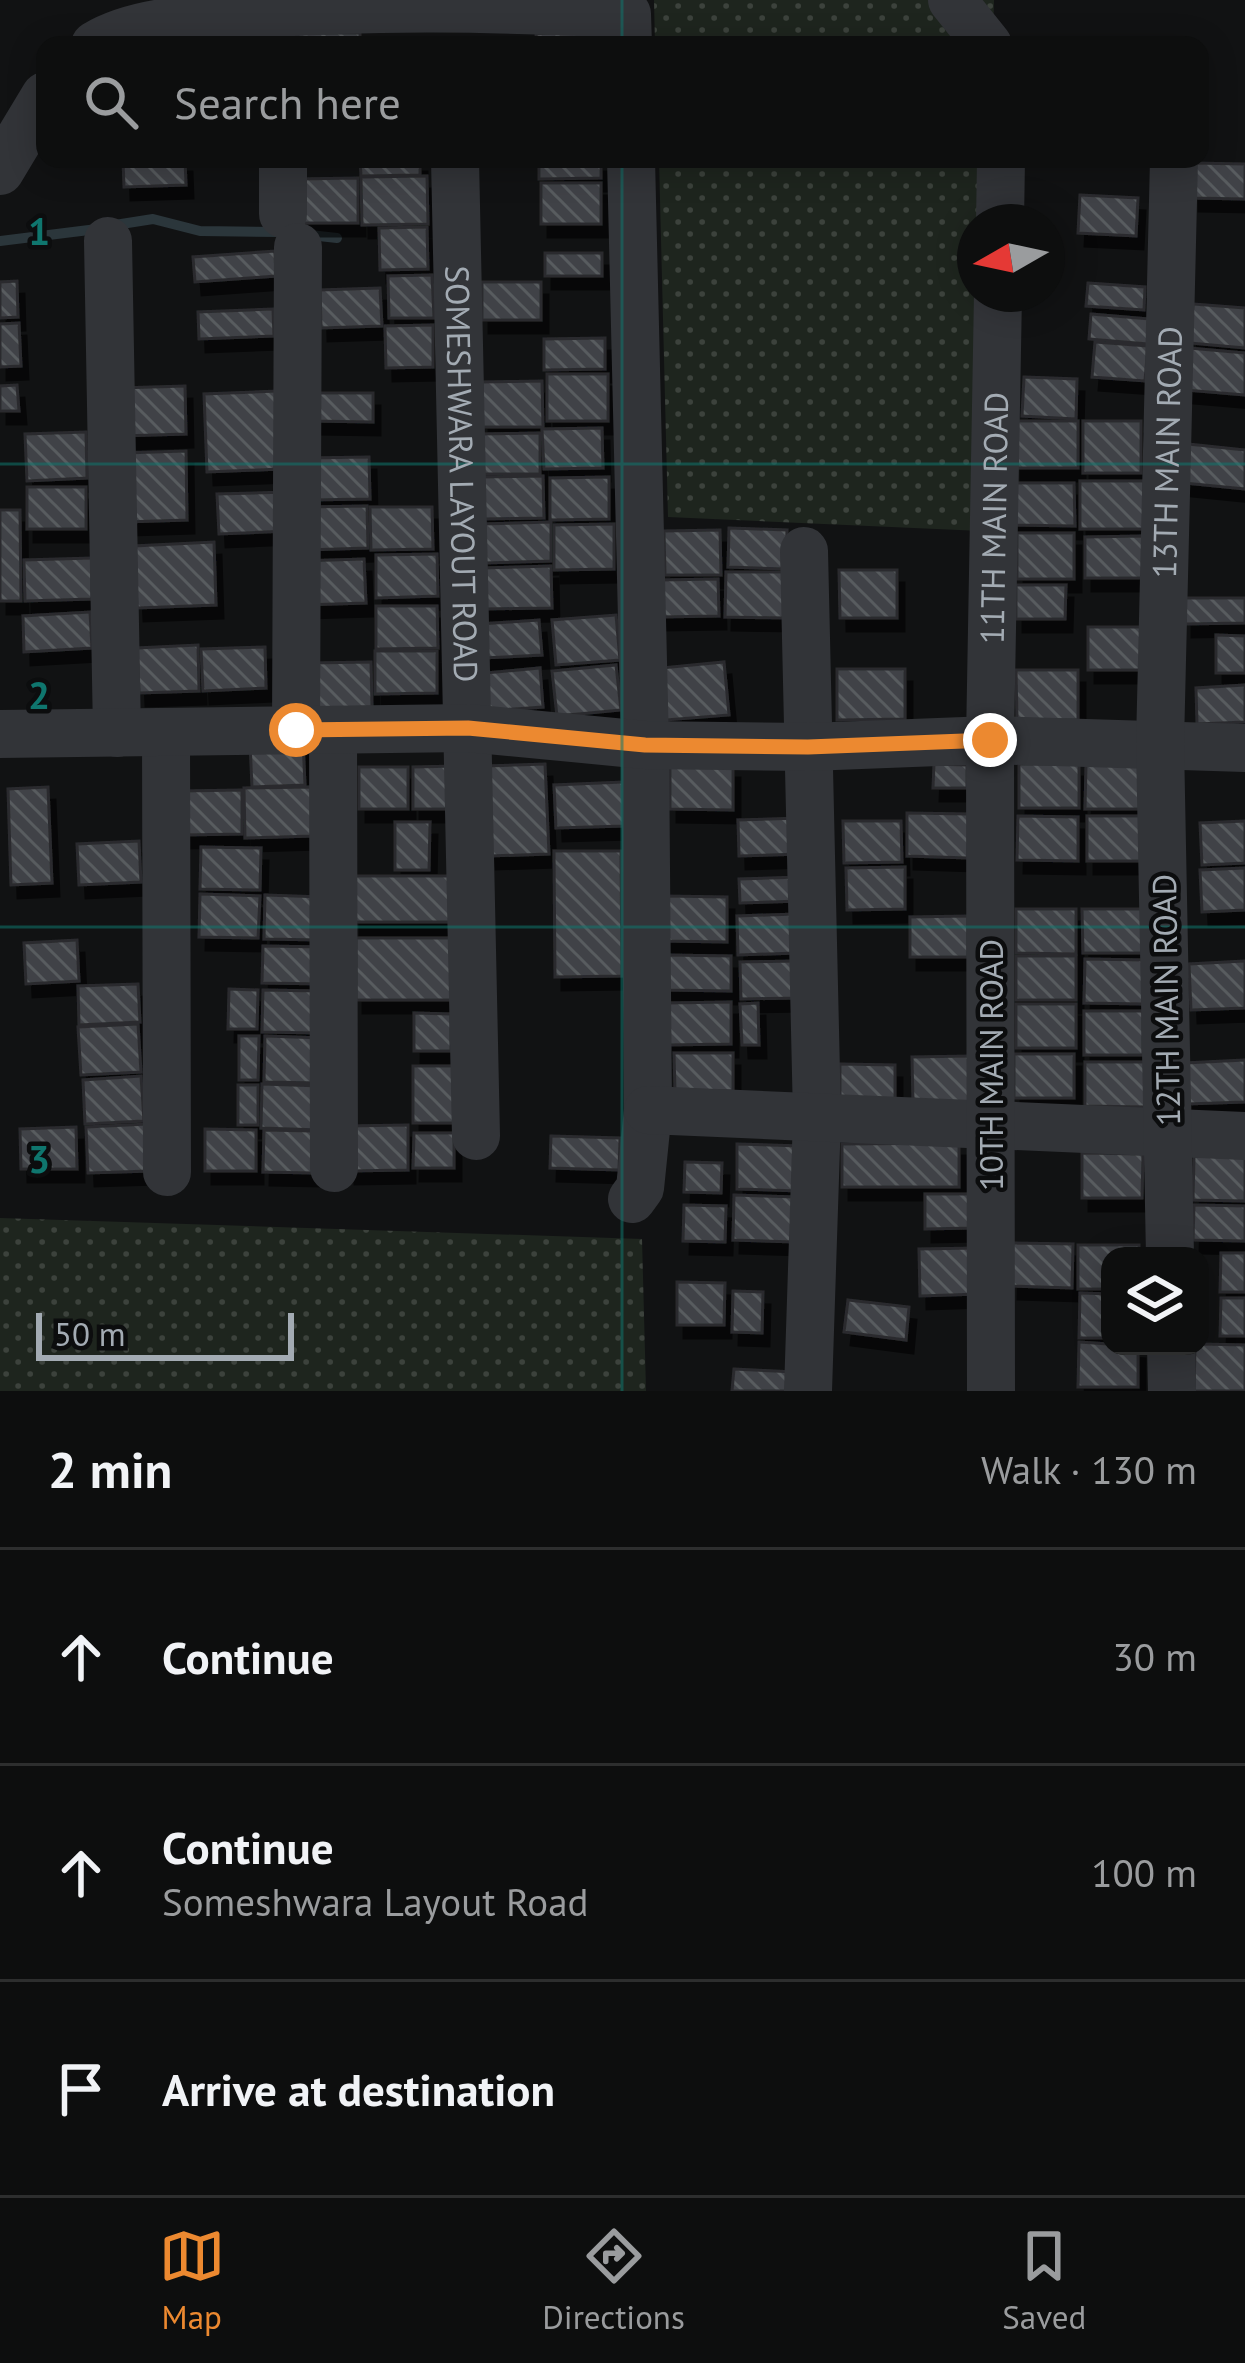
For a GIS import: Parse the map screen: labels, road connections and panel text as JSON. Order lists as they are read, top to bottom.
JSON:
{
  "streets": {
    "street": [
      "13TH MAIN ROAD",
      "SOMESHWARA LAYOUT ROAD",
      "11TH MAIN ROAD",
      "12TH MAIN ROAD",
      "10TH MAIN ROAD"
    ]
  },
  "crossings": [
    ["13TH MAIN ROAD", "SOMESHWARA LAYOUT ROAD"],
    ["13TH MAIN ROAD", "12TH MAIN ROAD"],
    ["SOMESHWARA LAYOUT ROAD", "11TH MAIN ROAD"],
    ["SOMESHWARA LAYOUT ROAD", "12TH MAIN ROAD"],
    ["SOMESHWARA LAYOUT ROAD", "10TH MAIN ROAD"],
    ["11TH MAIN ROAD", "10TH MAIN ROAD"]
  ],
  "scale_bar": "50 m",
  "north": "left",
  "page": {
    "search": "Search here",
    "scale": "50 m",
    "heading": ["2 min", "Walk · 130 m"],
    "list": [
      ["Continue", "30 m"],
      ["Continue", "Someshwara Layout Road", "100 m"],
      "Arrive at destination"
    ],
    "nav": ["Map", "Directions", "Saved"]
  },
  "grid": {
    "rows": ["1", "2", "3"]
  }
}
